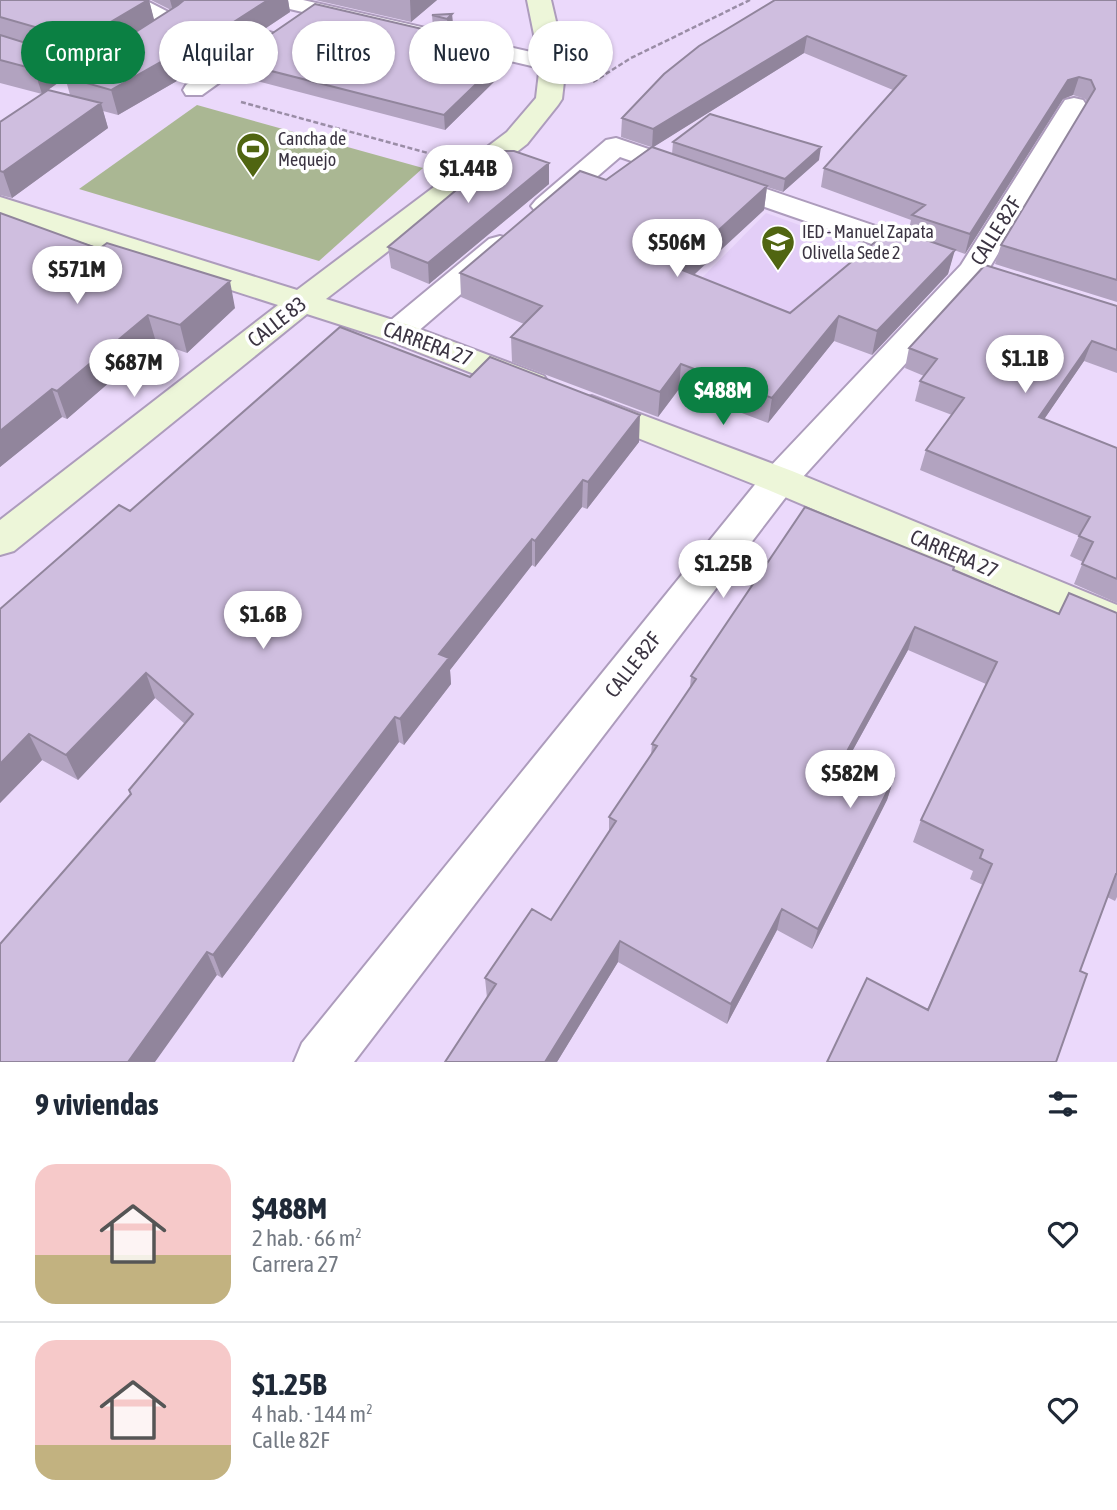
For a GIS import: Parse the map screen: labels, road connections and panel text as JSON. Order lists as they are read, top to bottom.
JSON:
{
  "streets": {
    "street": ["CALLE 82F", "CALLE 83", "CARRERA 27"]
  },
  "crossings": [
    ["CALLE 82F", "CARRERA 27"],
    ["CALLE 83", "CARRERA 27"]
  ],
  "places": {
    "sports": ["Cancha de Mequejo"],
    "school or university": ["IED - Manuel Zapata Olivella Sede 2"]
  },
  "page": {
    "chip": [
      "Comprar",
      "Alquilar",
      "Filtros",
      "Nuevo",
      "Piso"
    ],
    "price": [
      "$1.44B",
      "$506M",
      "$571M",
      "$1.1B",
      "$687M",
      "$488M",
      "$1.25B",
      "$1.6B",
      "$582M"
    ],
    "heading": "9 viviendas",
    "list": [
      {
        "name": "$488M",
        "note": "2 hab. · 66 m² · Carrera 27"
      },
      {
        "name": "$1.25B",
        "note": "4 hab. · 144 m² · Calle 82F"
      }
    ]
  }
}
